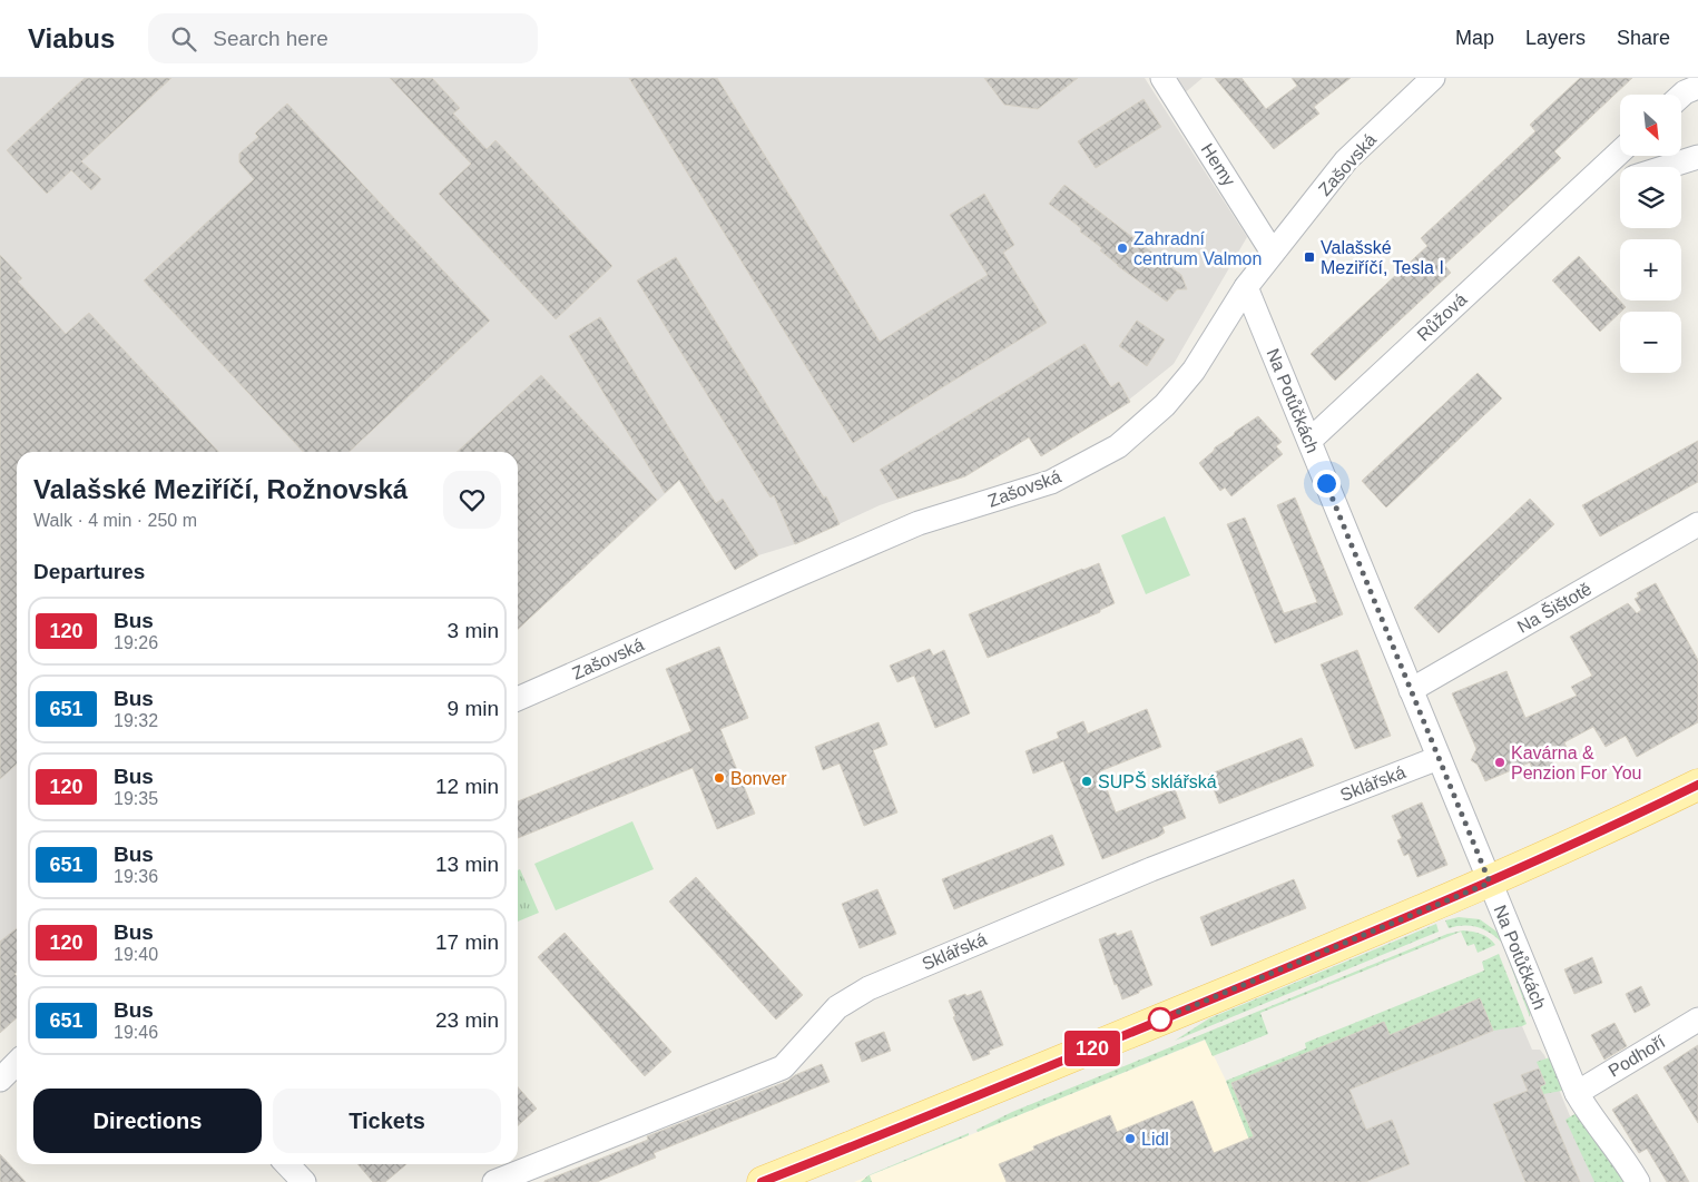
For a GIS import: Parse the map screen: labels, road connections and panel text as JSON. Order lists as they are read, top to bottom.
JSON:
{
  "streets": {
    "street": [
      "Hemy",
      "Zašovská",
      "Růžová",
      "Na Potůčkách",
      "Na Šištotě",
      "Sklářská",
      "Podhoří"
    ]
  },
  "crossings": [
    ["Hemy", "Zašovská"],
    ["Zašovská", "Na Potůčkách"],
    ["Růžová", "Na Potůčkách"],
    ["Na Potůčkách", "Na Šištotě"],
    ["Na Potůčkách", "Sklářská"],
    ["Na Potůčkách", "Podhoří"]
  ],
  "places": {
    "other": [
      "Zahradní centrum Valmon",
      "Kavárna & Penzion For You",
      "Bonver",
      "SUPŠ sklářská",
      "Lidl"
    ],
    "transit": ["Valašské Meziříčí, Tesla I"]
  },
  "lines": ["bus line 120"],
  "north": "bottom right",
  "page": {
    "header": "Viabus",
    "search": "Search here",
    "nav": ["Map", "Layers", "Share"],
    "on_map": "120",
    "map_buttons": ["+", "−"],
    "heading": [
      ["Valašské Meziříčí, Rožnovská", "Walk · 4 min · 250 m"],
      "Departures"
    ],
    "list": [
      {
        "mark": "120",
        "name": "Bus",
        "note": "19:26",
        "value": "3 min"
      },
      {
        "mark": "651",
        "name": "Bus",
        "note": "19:32",
        "value": "9 min"
      },
      {
        "mark": "120",
        "name": "Bus",
        "note": "19:35",
        "value": "12 min"
      },
      {
        "mark": "651",
        "name": "Bus",
        "note": "19:36",
        "value": "13 min"
      },
      {
        "mark": "120",
        "name": "Bus",
        "note": "19:40",
        "value": "17 min"
      },
      {
        "mark": "651",
        "name": "Bus",
        "note": "19:46",
        "value": "23 min"
      }
    ],
    "buttons": ["Directions", "Tickets"]
  }
}
